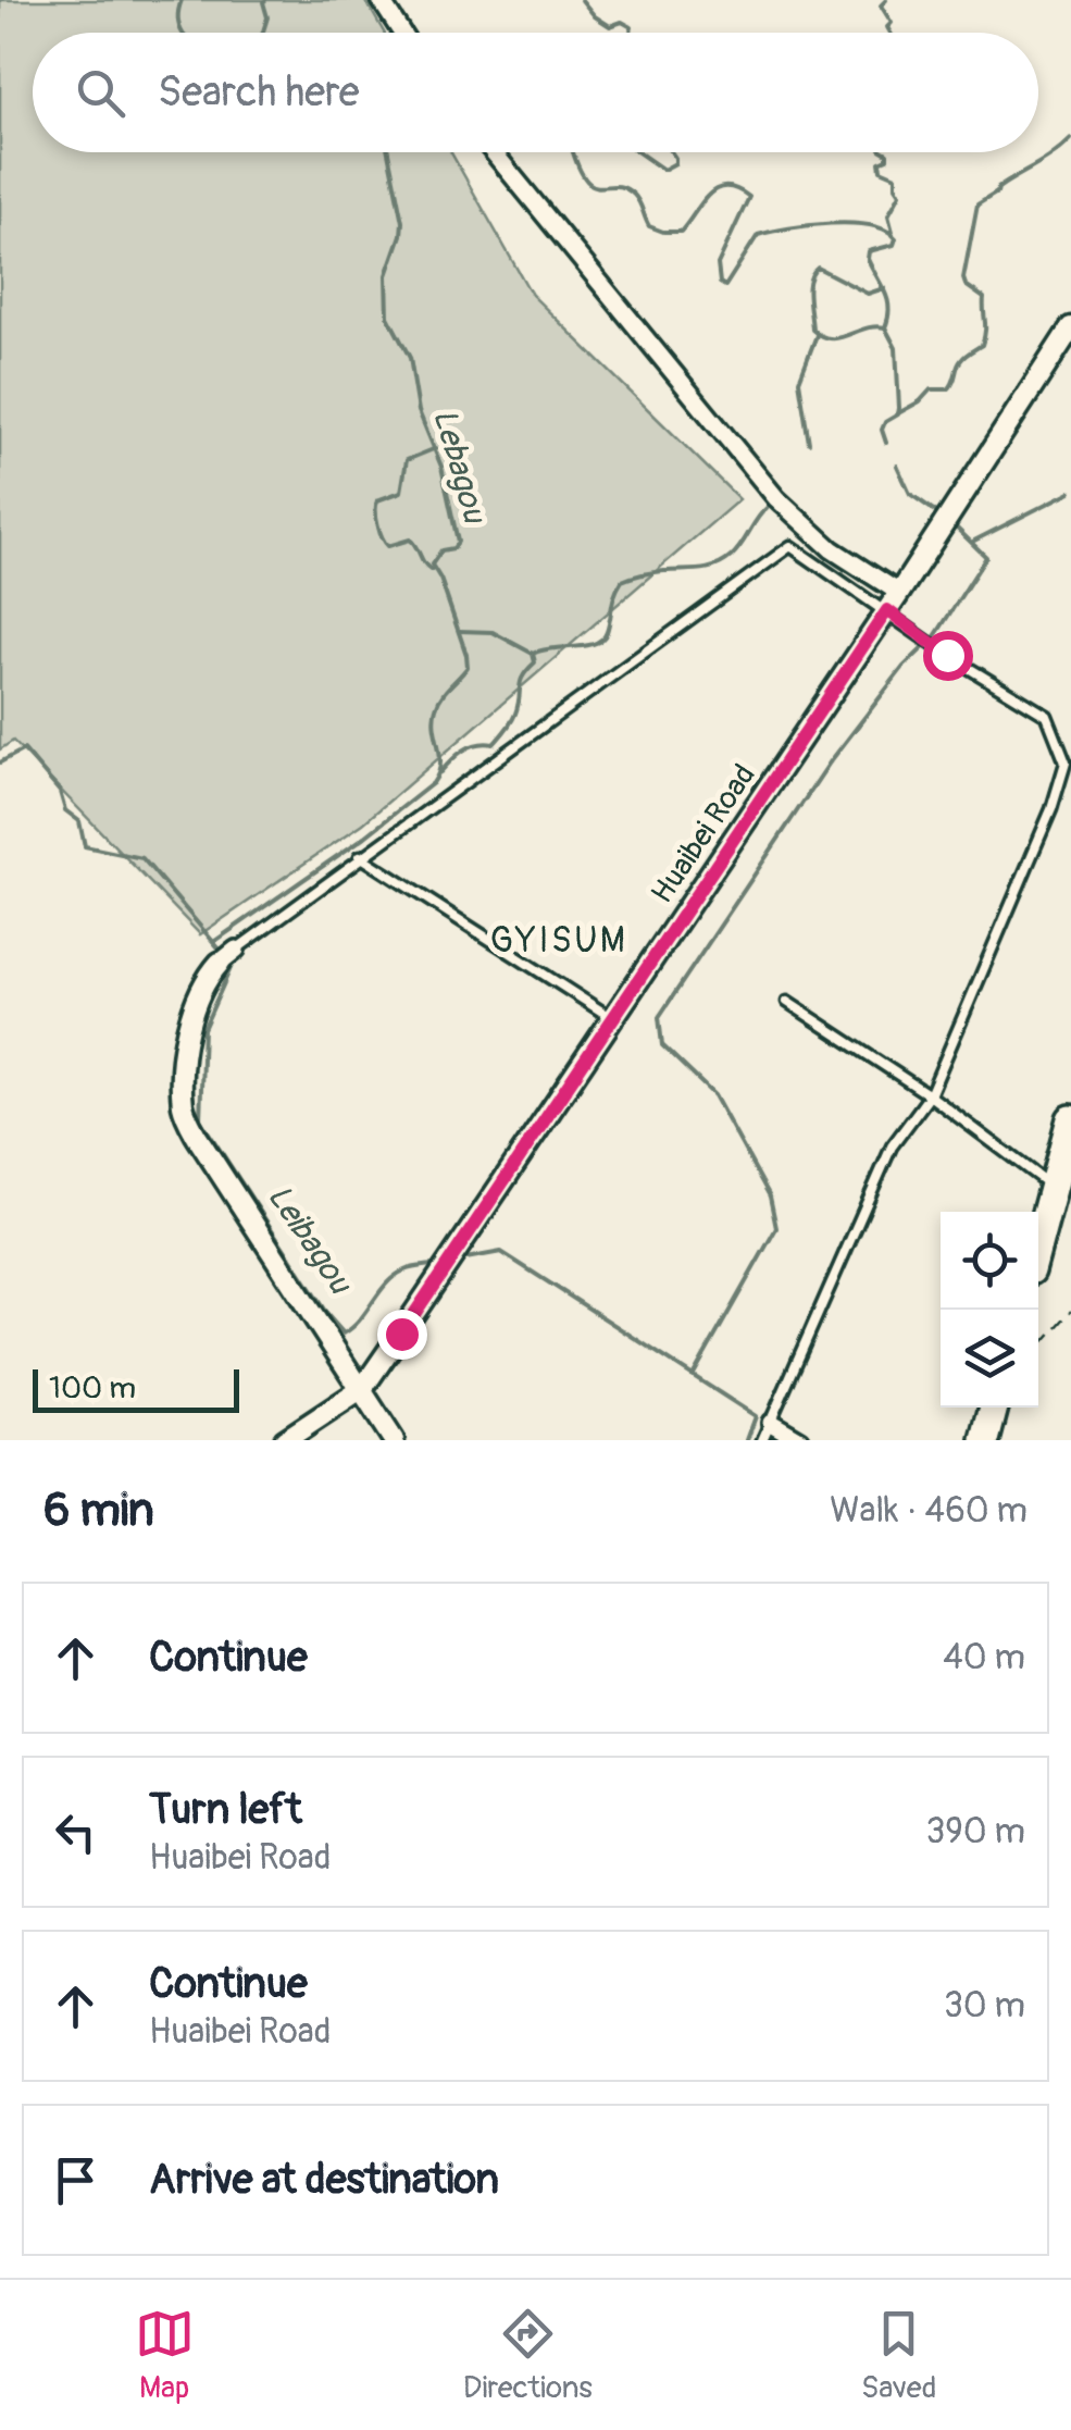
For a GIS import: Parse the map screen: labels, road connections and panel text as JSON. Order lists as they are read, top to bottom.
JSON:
{
  "streets": {
    "street": ["Huaibei Road"]
  },
  "districts": ["GYISUM"],
  "water": ["Lebagou", "Leibagou"],
  "scale_bar": "100 m",
  "page": {
    "search": "Search here",
    "scale": "100 m",
    "heading": ["6 min", "Walk · 460 m"],
    "list": [
      ["Continue", "40 m"],
      ["Turn left", "Huaibei Road", "390 m"],
      ["Continue", "Huaibei Road", "30 m"],
      "Arrive at destination"
    ],
    "nav": ["Map", "Directions", "Saved"]
  }
}
